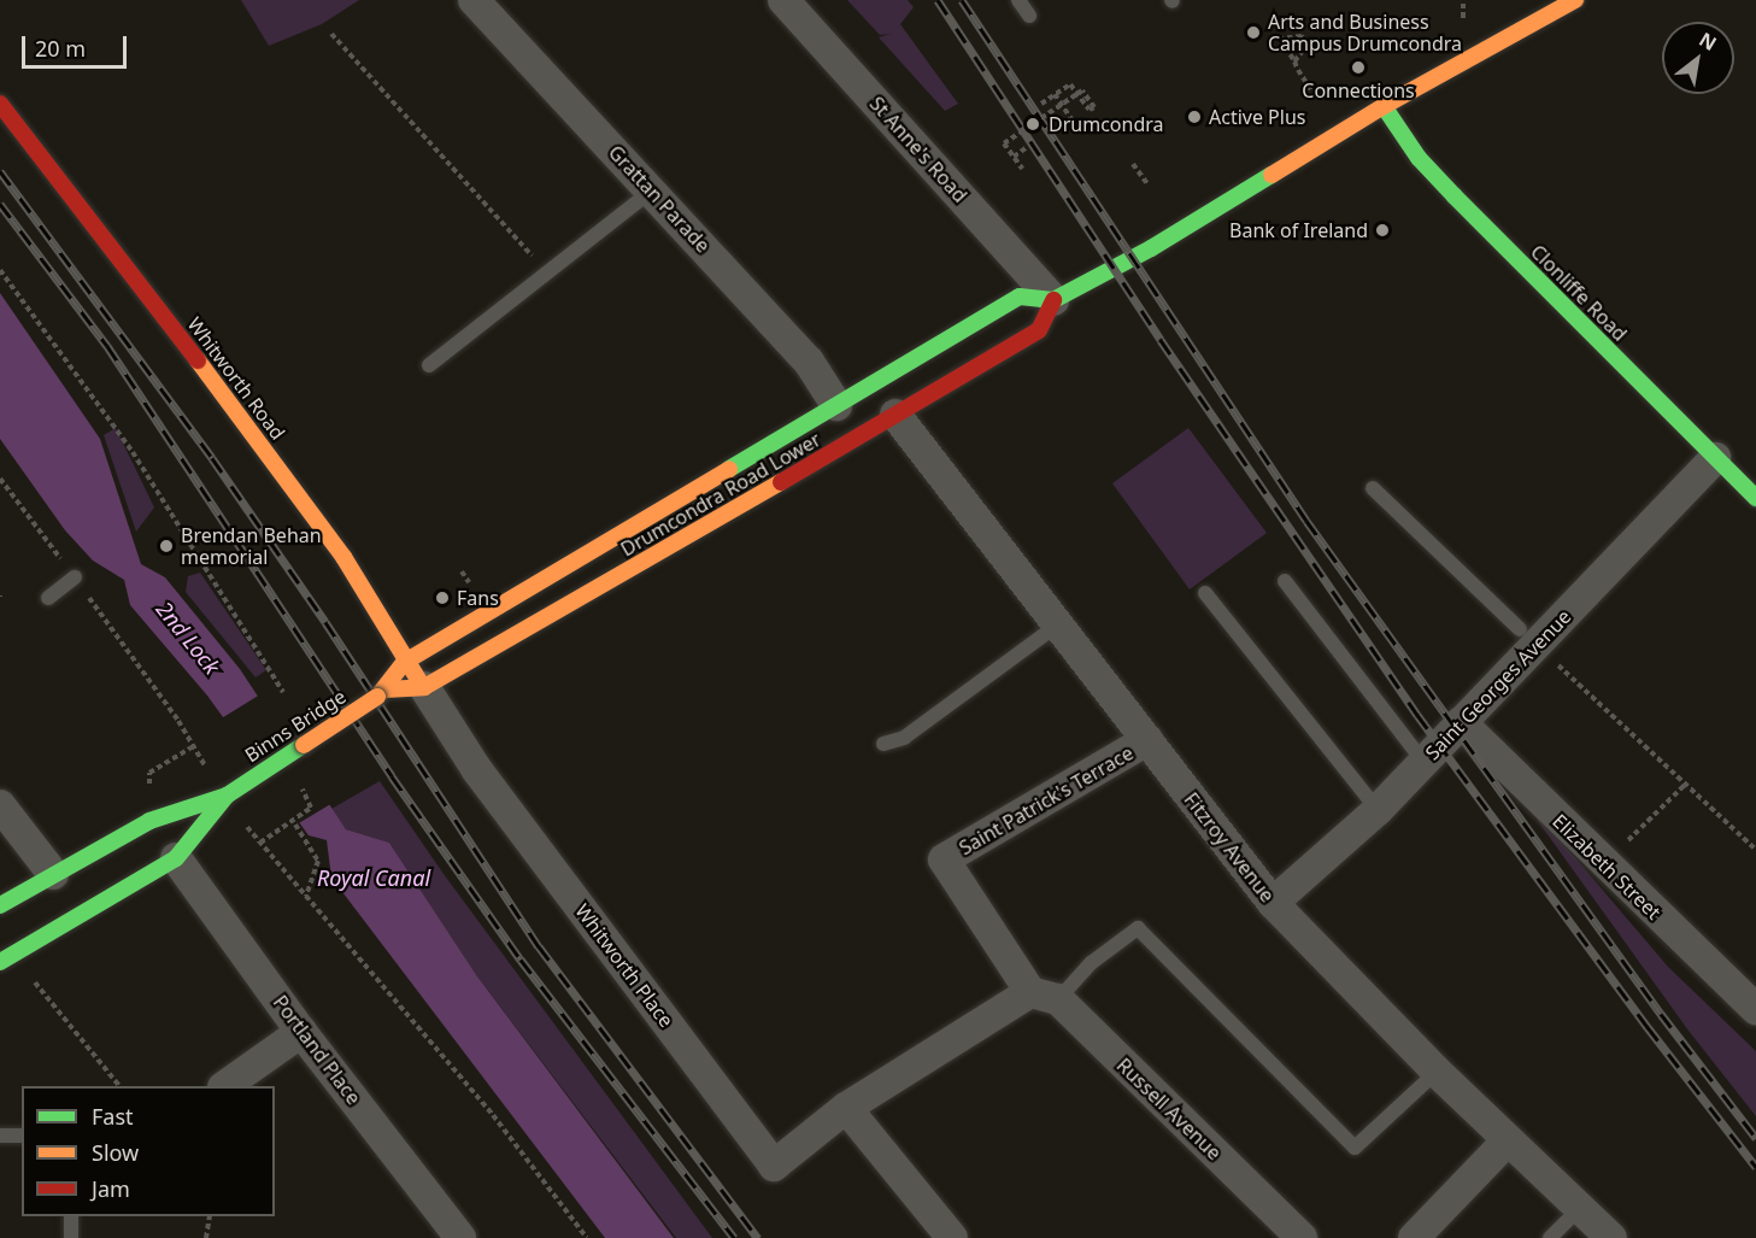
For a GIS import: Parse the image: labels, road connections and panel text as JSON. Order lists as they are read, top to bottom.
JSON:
{
  "streets": {
    "main road": [
      "Clonliffe Road",
      "Whitworth Road",
      "Drumcondra Road Lower",
      "Binns Bridge"
    ],
    "street": [
      "St Anne's Road",
      "Grattan Parade",
      "Saint Georges Avenue",
      "Saint Patrick's Terrace",
      "Fitzroy Avenue",
      "Elizabeth Street",
      "Whitworth Place",
      "Portland Place",
      "Russell Avenue"
    ]
  },
  "crossings": [
    ["St Anne's Road", "Drumcondra Road Lower"],
    ["Grattan Parade", "Drumcondra Road Lower"],
    ["Clonliffe Road", "Saint Georges Avenue"],
    ["Whitworth Road", "Drumcondra Road Lower"],
    ["Whitworth Road", "Whitworth Place"],
    ["Drumcondra Road Lower", "Binns Bridge"],
    ["Drumcondra Road Lower", "Fitzroy Avenue"],
    ["Drumcondra Road Lower", "Whitworth Place"],
    ["Saint Georges Avenue", "Fitzroy Avenue"],
    ["Saint Georges Avenue", "Elizabeth Street"],
    ["Saint Patrick's Terrace", "Fitzroy Avenue"],
    ["Saint Patrick's Terrace", "Russell Avenue"]
  ],
  "water": ["2nd Lock", "Royal Canal"],
  "places": [
    "Arts and Business Campus Drumcondra",
    "Connections",
    "Active Plus",
    "Drumcondra",
    "Bank of Ireland",
    "Brendan Behan memorial",
    "Fans"
  ],
  "legend": ["Fast", "Slow", "Jam"],
  "scale_bar": "20 m",
  "north": "top right"
}
